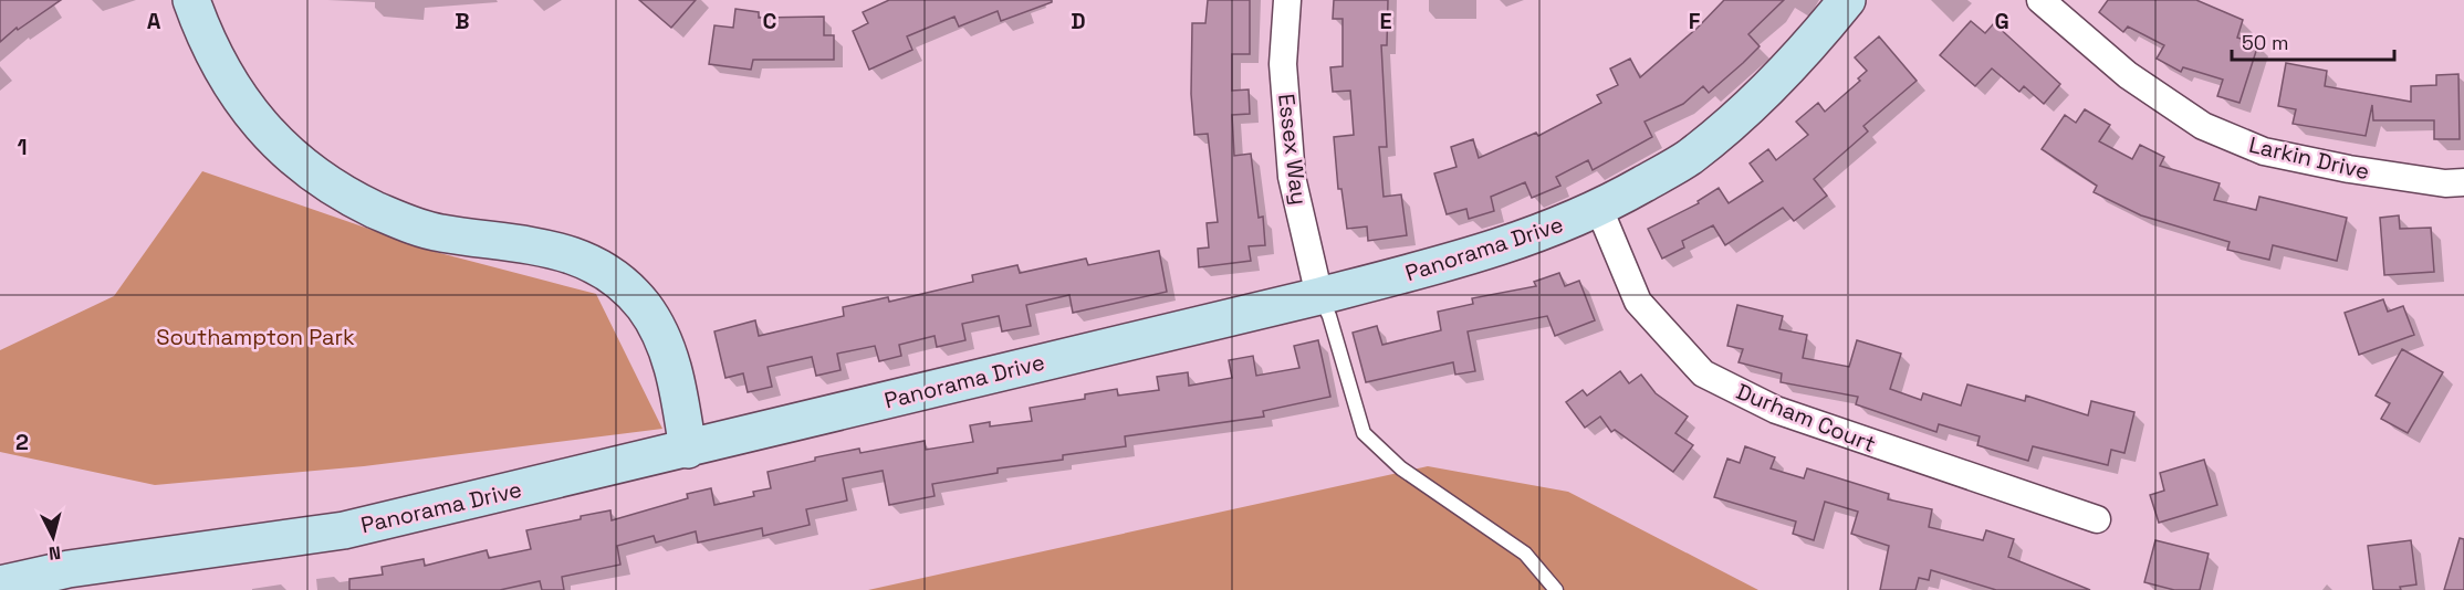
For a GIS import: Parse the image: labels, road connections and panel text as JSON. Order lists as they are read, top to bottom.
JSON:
{
  "streets": {
    "street": [
      "Essex Way",
      "Larkin Drive",
      "Panorama Drive",
      "Durham Court"
    ]
  },
  "crossings": [
    ["Essex Way", "Panorama Drive"],
    ["Panorama Drive", "Durham Court"]
  ],
  "parks": ["Southampton Park"],
  "scale_bar": "50 m",
  "north": "bottom",
  "grid": {
    "columns": [
      "A",
      "B",
      "C",
      "D",
      "E",
      "F",
      "G"
    ],
    "rows": ["1", "2"]
  }
}
